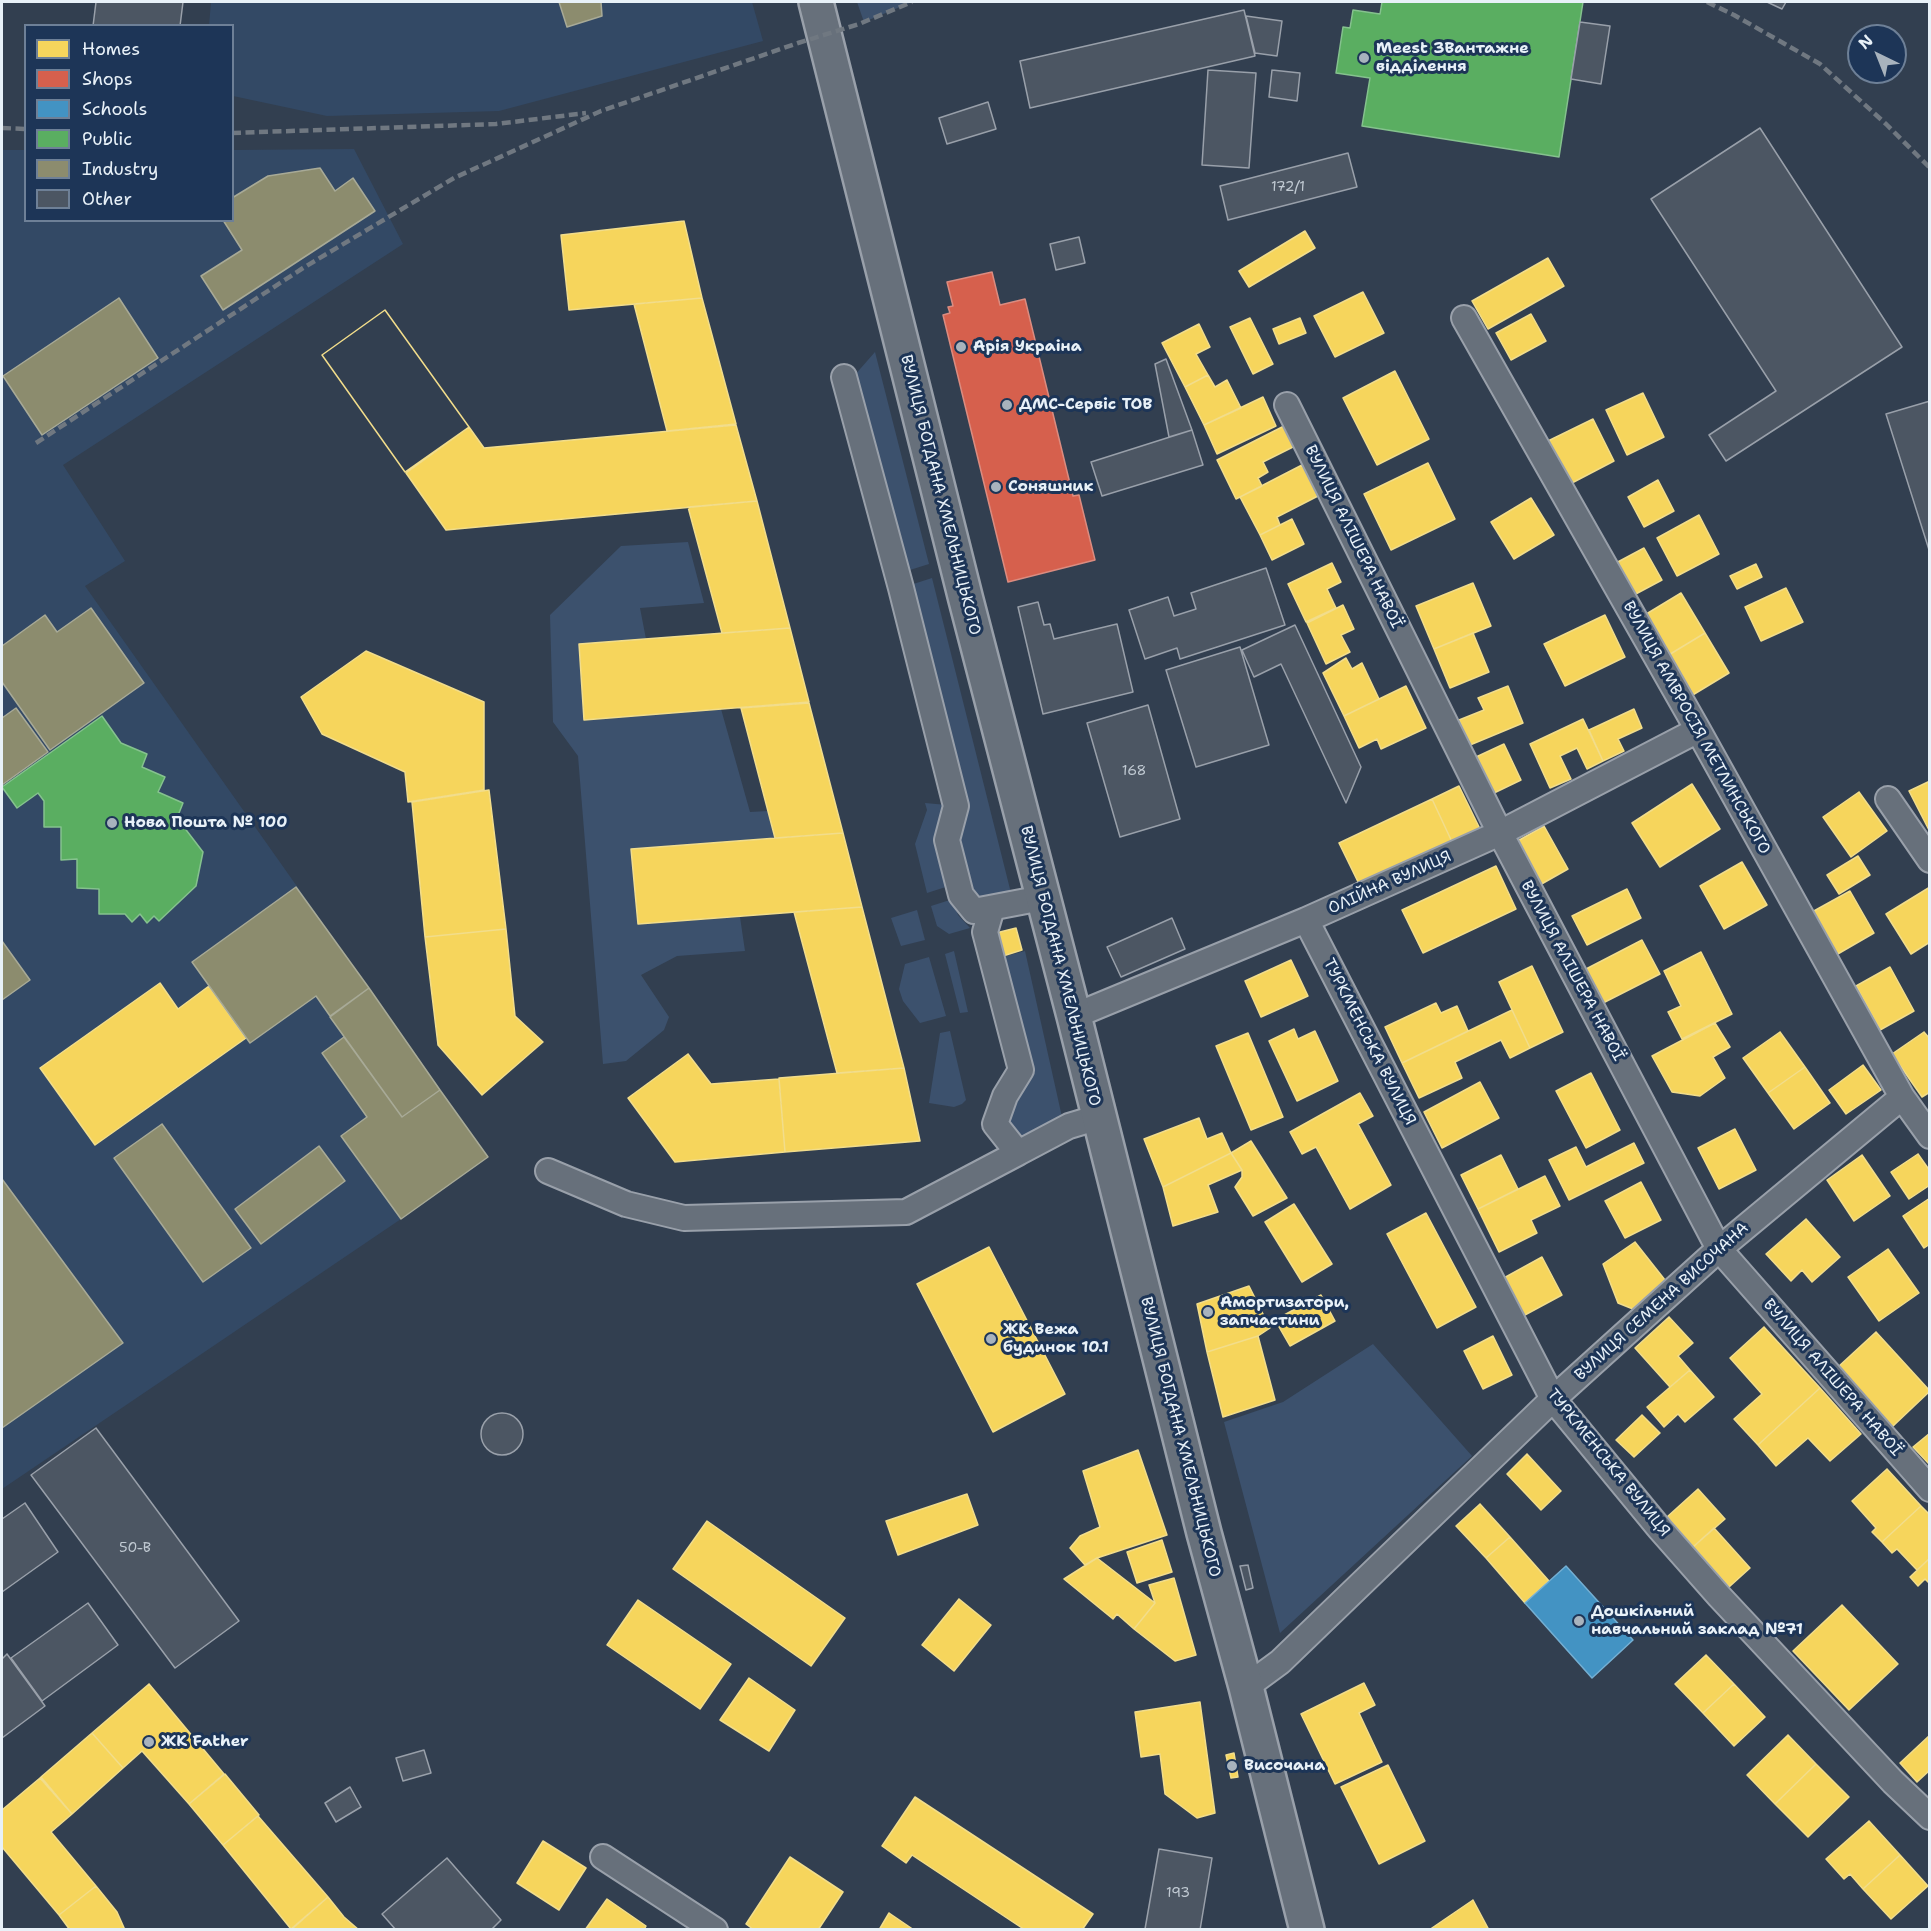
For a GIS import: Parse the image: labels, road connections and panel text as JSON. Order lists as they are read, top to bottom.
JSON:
{
  "streets": {
    "main road": ["ВУЛИЦЯ БОГДАНА ХМЕЛЬНИЦЬКОГО"],
    "street": [
      "ВУЛИЦЯ АЛІШЕРА НАВОЇ",
      "ВУЛИЦЯ АМВРОСІЯ МЕТЛИНСЬКОГО",
      "ОЛІЙНА ВУЛИЦЯ",
      "ТУРКМЕНСЬКА ВУЛИЦЯ",
      "ВУЛИЦЯ СЕМЕНА ВИСОЧАНА"
    ]
  },
  "crossings": [
    ["ВУЛИЦЯ БОГДАНА ХМЕЛЬНИЦЬКОГО", "ОЛІЙНА ВУЛИЦЯ"],
    ["ВУЛИЦЯ БОГДАНА ХМЕЛЬНИЦЬКОГО", "ВУЛИЦЯ СЕМЕНА ВИСОЧАНА"],
    ["ВУЛИЦЯ АЛІШЕРА НАВОЇ", "ОЛІЙНА ВУЛИЦЯ"],
    ["ВУЛИЦЯ АЛІШЕРА НАВОЇ", "ВУЛИЦЯ СЕМЕНА ВИСОЧАНА"],
    ["ВУЛИЦЯ АМВРОСІЯ МЕТЛИНСЬКОГО", "ОЛІЙНА ВУЛИЦЯ"],
    ["ВУЛИЦЯ АМВРОСІЯ МЕТЛИНСЬКОГО", "ВУЛИЦЯ СЕМЕНА ВИСОЧАНА"],
    ["ОЛІЙНА ВУЛИЦЯ", "ТУРКМЕНСЬКА ВУЛИЦЯ"],
    ["ТУРКМЕНСЬКА ВУЛИЦЯ", "ВУЛИЦЯ СЕМЕНА ВИСОЧАНА"]
  ],
  "places": [
    "Meest 3Вантажне відділення",
    "Арія Украіна",
    "ДМС-Сервіс ТОВ",
    "Соняшник",
    "Нова Пошта № 100",
    "Амортизатори, запчастини",
    "ЖК Вежа будинок 10.1",
    "Дошкільний навчальний заклад №71",
    "ЖК Father",
    "Височана"
  ],
  "house_numbers": [
    "172/1",
    "168",
    "50-В",
    "193"
  ],
  "legend": [
    "Homes",
    "Shops",
    "Schools",
    "Public",
    "Industry",
    "Other"
  ],
  "north": "top left"
}
